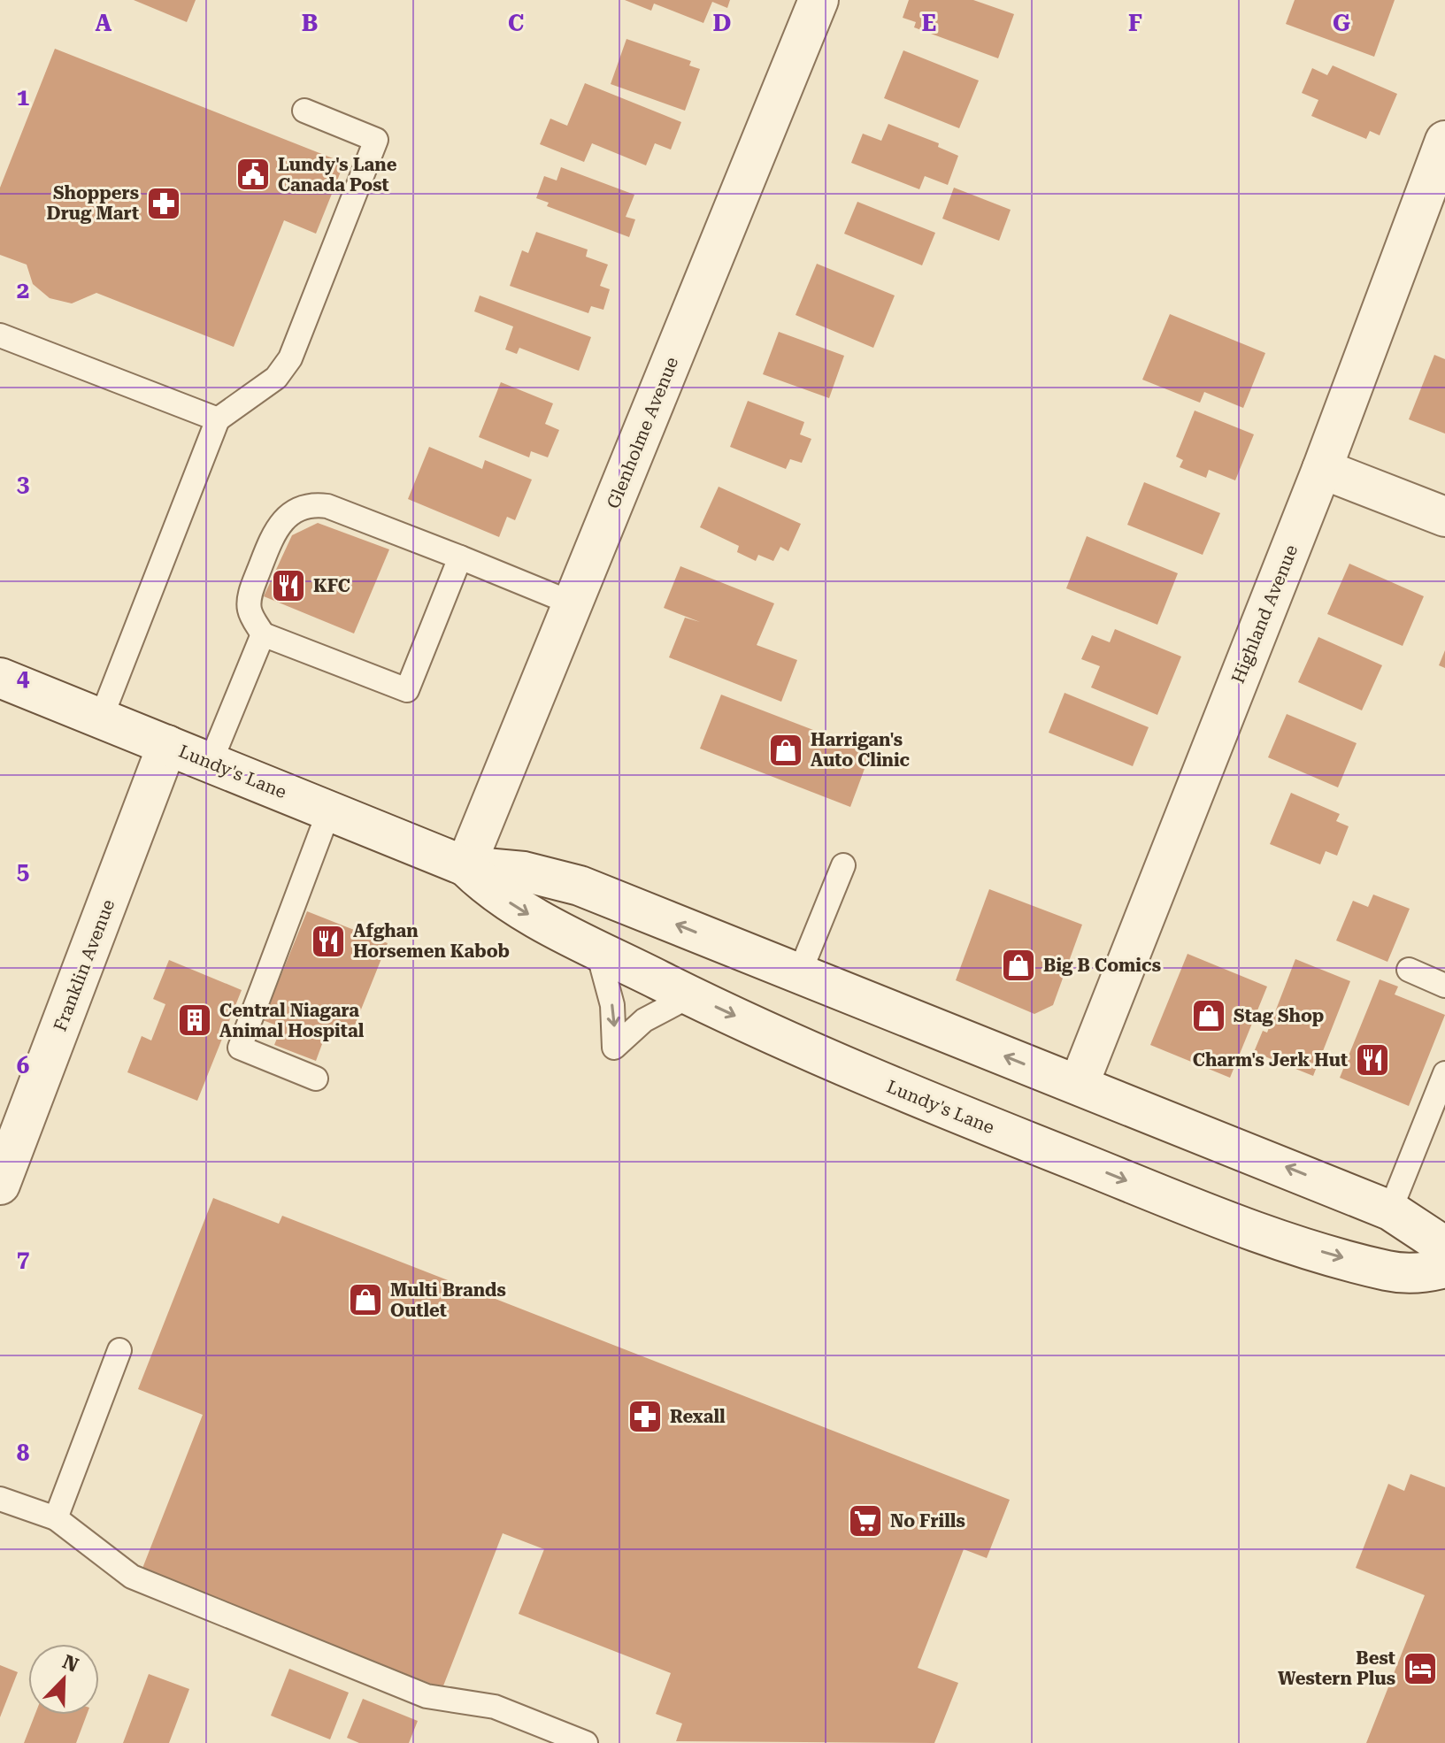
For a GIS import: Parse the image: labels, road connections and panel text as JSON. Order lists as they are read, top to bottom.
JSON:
{
  "streets": {
    "main road": [
      "Glenholme Avenue",
      "Highland Avenue",
      "Lundy's Lane",
      "Franklin Avenue"
    ]
  },
  "crossings": [
    ["Glenholme Avenue", "Lundy's Lane"],
    ["Highland Avenue", "Lundy's Lane"],
    ["Lundy's Lane", "Franklin Avenue"]
  ],
  "places": {
    "public building": ["Lundy's Lane Canada Post"],
    "pharmacy": ["Shoppers Drug Mart", "Rexall"],
    "restaurant": ["KFC", "Afghan Horsemen Kabob", "Charm's Jerk Hut"],
    "shop": [
      "Harrigan's Auto Clinic",
      "Big B Comics",
      "Stag Shop",
      "Multi Brands Outlet"
    ],
    "building": ["Central Niagara Animal Hospital"],
    "supermarket": ["No Frills"],
    "hotel": ["Best Western Plus"]
  },
  "north": "top right",
  "grid": {
    "columns": [
      "A",
      "B",
      "C",
      "D",
      "E",
      "F",
      "G"
    ],
    "rows": [
      "1",
      "2",
      "3",
      "4",
      "5",
      "6",
      "7",
      "8"
    ]
  }
}
